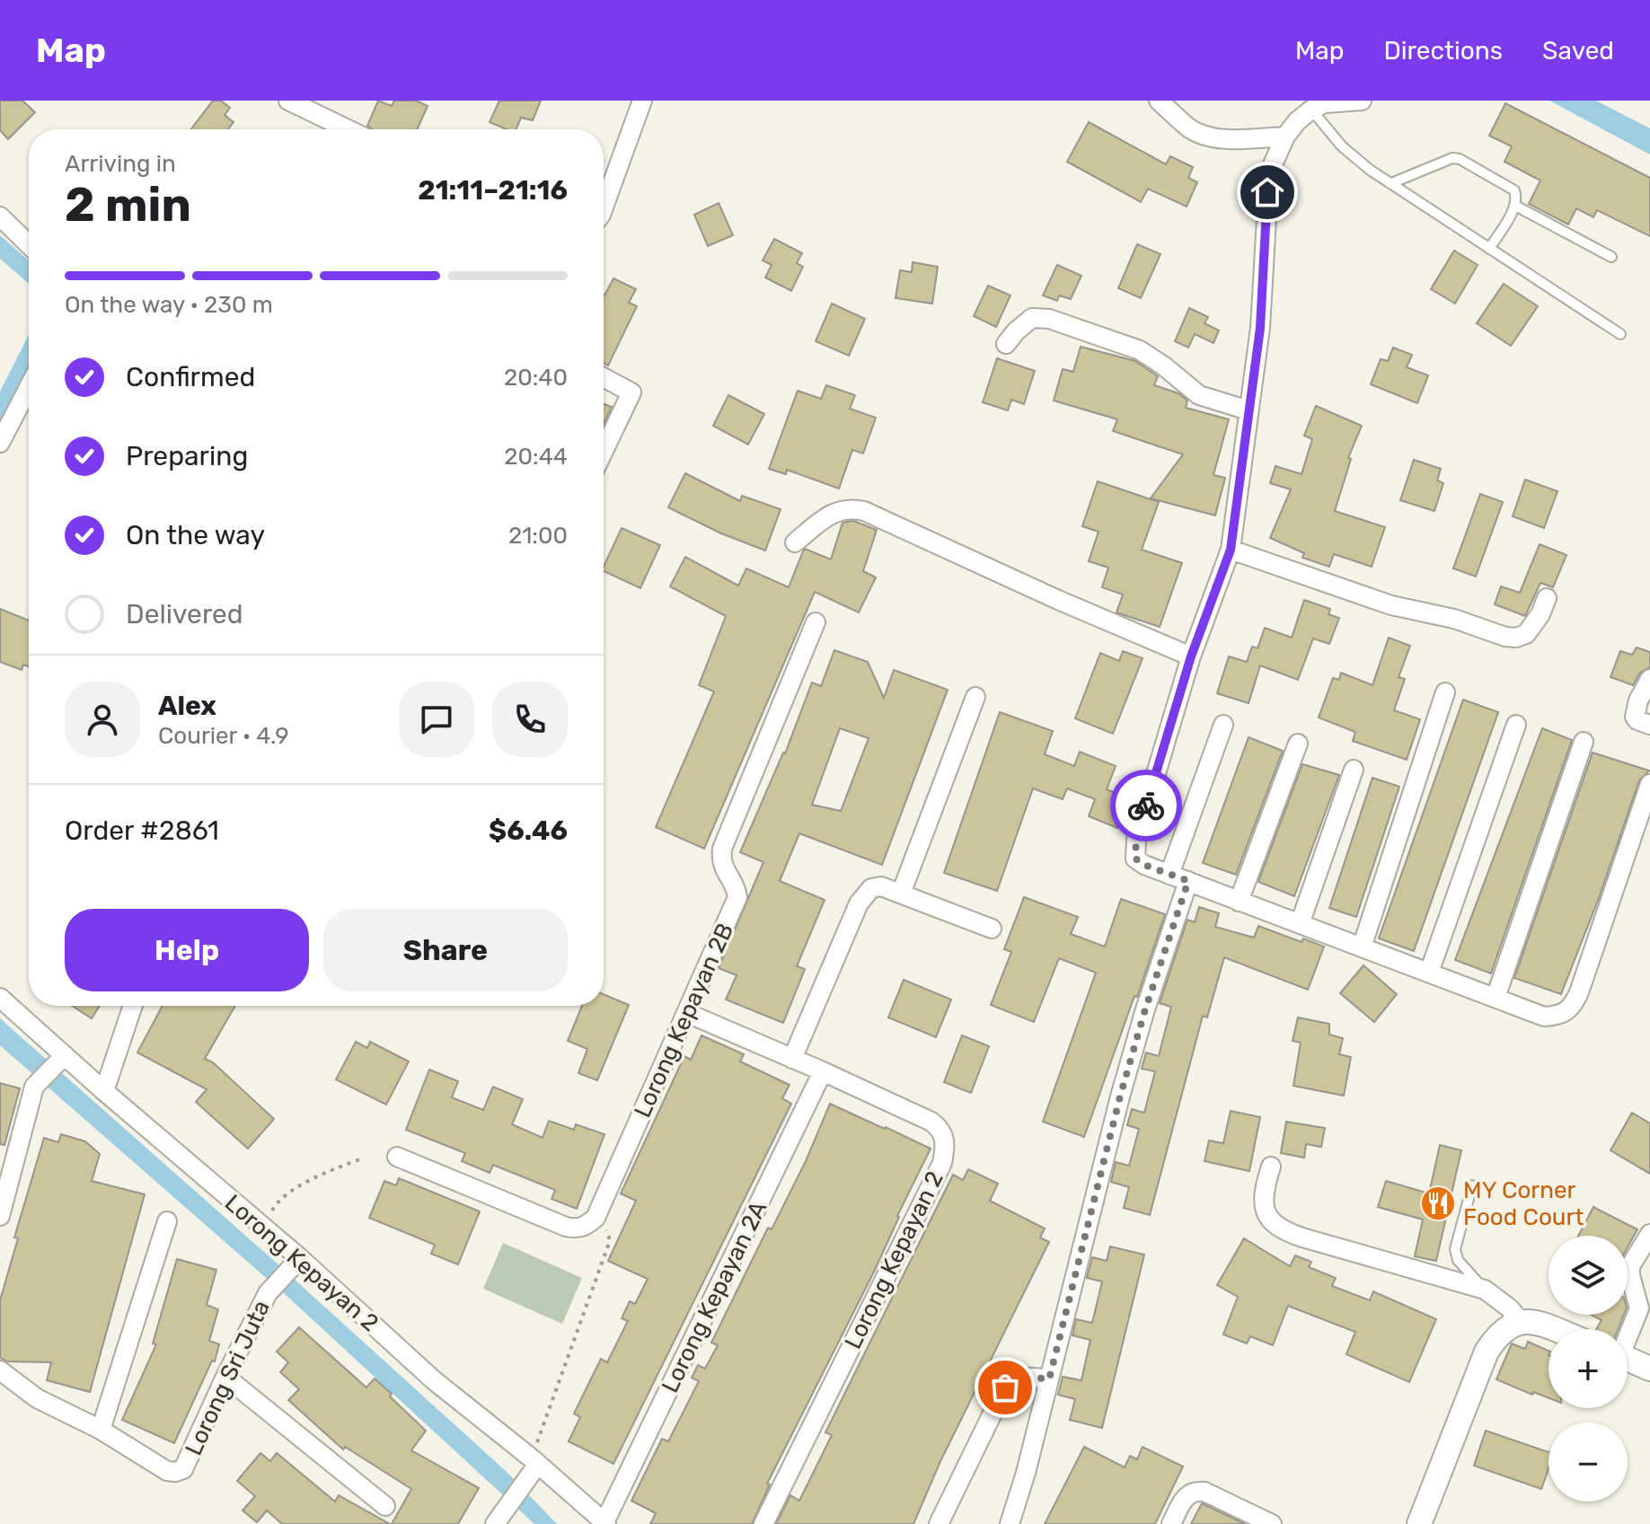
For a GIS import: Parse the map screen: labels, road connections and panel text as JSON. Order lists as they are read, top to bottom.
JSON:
{
  "streets": {
    "street": [
      "Lorong Kepayan 2B",
      "Lorong Kepayan 2",
      "Lorong Kepayan 2A",
      "Lorong Sri Juta"
    ]
  },
  "crossings": [
    ["Lorong Kepayan 2B", "Lorong Kepayan 2"],
    ["Lorong Kepayan 2", "Lorong Kepayan 2A"],
    ["Lorong Kepayan 2", "Lorong Sri Juta"]
  ],
  "places": {
    "restaurant": ["MY Corner Food Court"]
  },
  "page": {
    "header": "Map",
    "nav": ["Map", "Directions", "Saved"],
    "heading": ["2 min", "Arriving in", "21:11–21:16"],
    "panel": [
      "Alex",
      "Courier · 4.9",
      "Order #2861",
      "$6.46"
    ],
    "bar": "On the way · 230 m",
    "list": [
      ["Confirmed", "20:40"],
      ["Preparing", "20:44"],
      ["On the way", "21:00"],
      "Delivered"
    ],
    "buttons": ["Help", "Share"],
    "map_buttons": ["+", "−"]
  }
}
